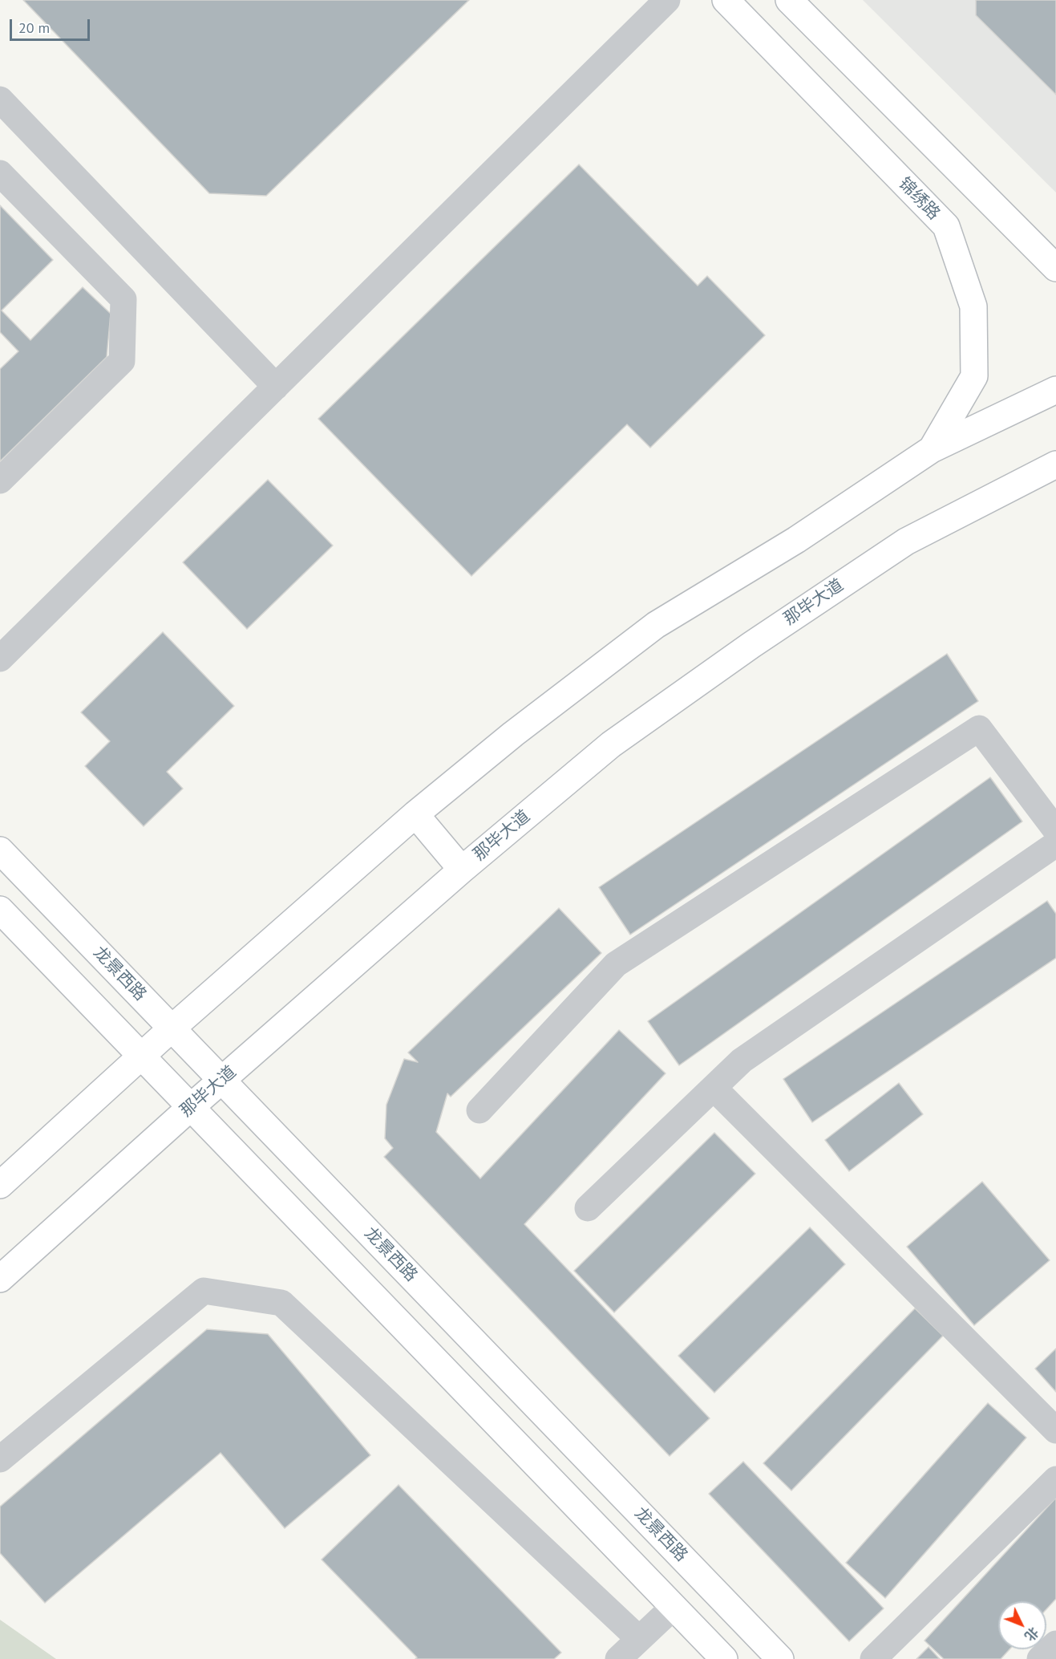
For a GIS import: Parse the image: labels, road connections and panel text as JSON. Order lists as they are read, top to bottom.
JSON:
{
  "streets": {
    "main road": ["锦绣路", "那毕大道", "龙景西路"]
  },
  "crossings": [
    ["那毕大道", "龙景西路"]
  ],
  "scale_bar": "20 m",
  "north": "bottom right"
}
